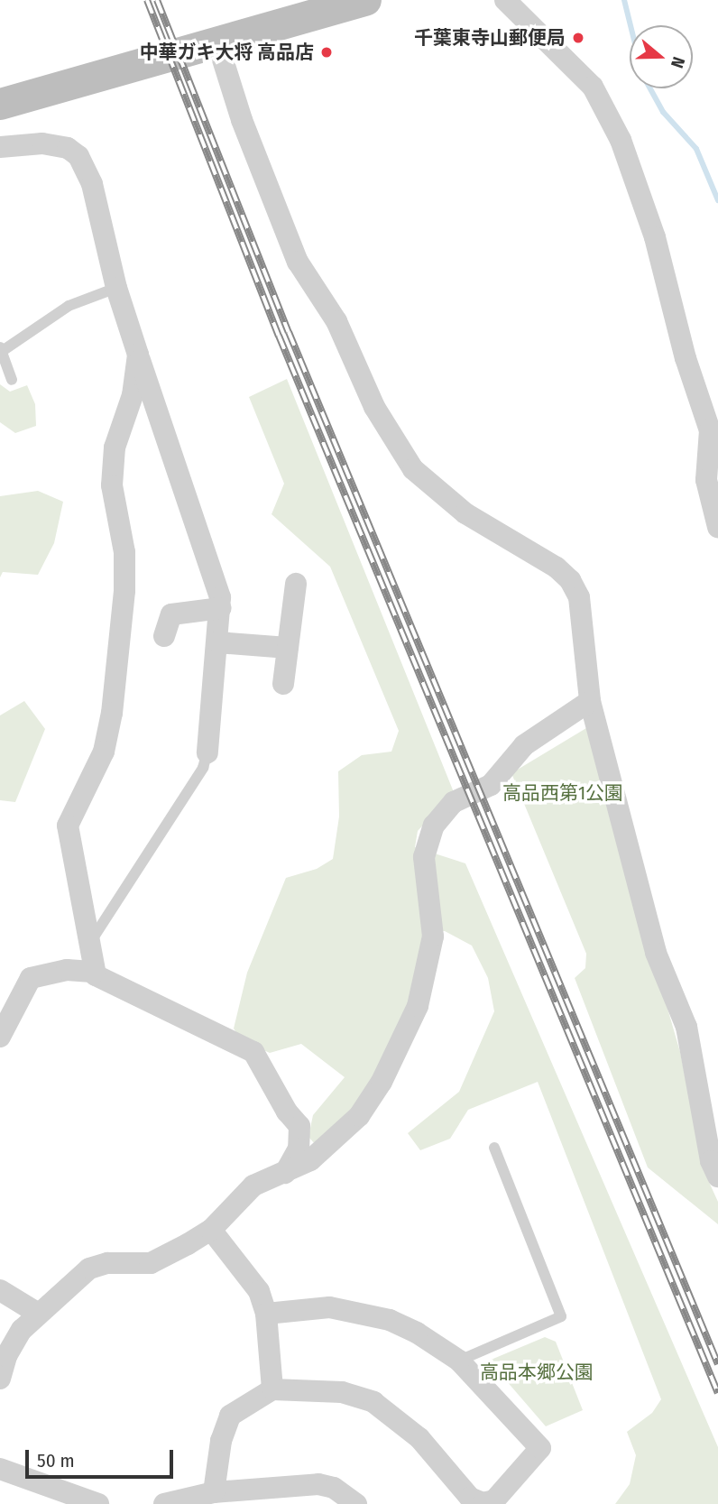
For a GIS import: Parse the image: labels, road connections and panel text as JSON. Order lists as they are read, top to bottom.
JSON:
{
  "parks": ["高品西第1公園", "高品本郷公園"],
  "places": ["千葉東寺山郵便局", "中華ガキ大将 高品店"],
  "scale_bar": "50 m",
  "north": "right"
}
